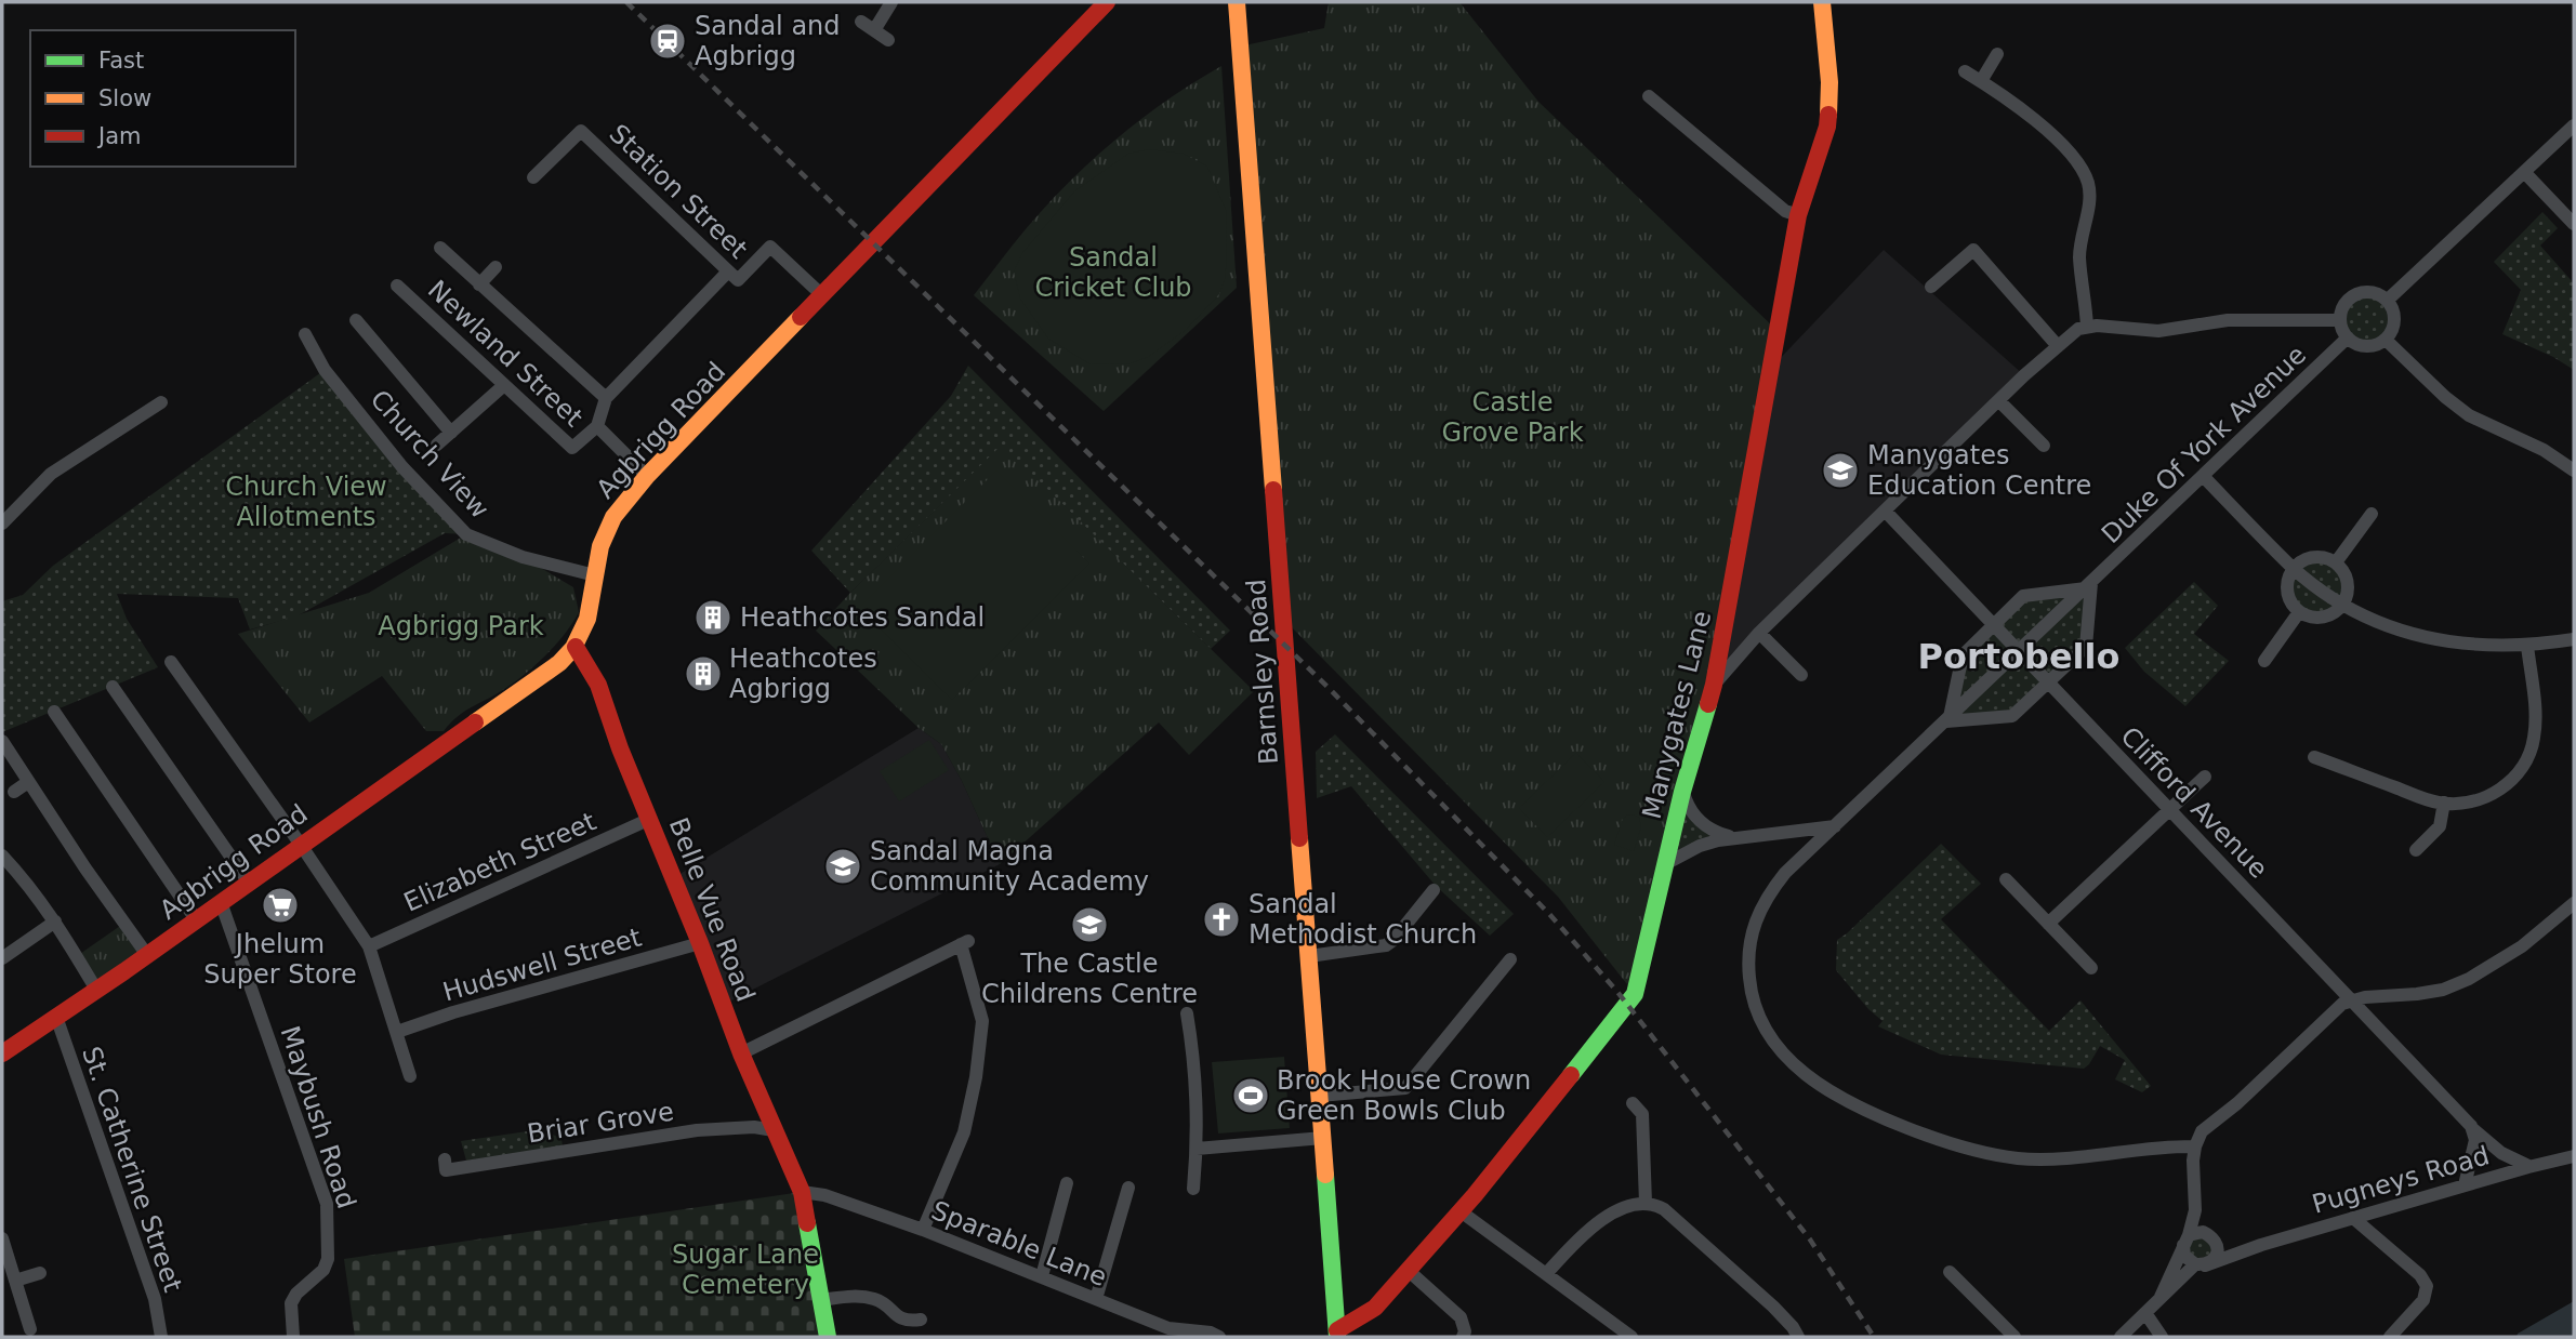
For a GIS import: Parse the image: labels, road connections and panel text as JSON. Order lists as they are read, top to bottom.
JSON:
{
  "streets": {
    "main road": [
      "Agbrigg Road",
      "Barnsley Road",
      "Manygates Lane",
      "Belle Vue Road"
    ],
    "street": [
      "Station Street",
      "Newland Street",
      "Duke Of York Avenue",
      "Church View",
      "Clifford Avenue",
      "Elizabeth Street",
      "Hudswell Street",
      "Maybush Road",
      "Briar Grove",
      "St. Catherine Street",
      "Pugneys Road",
      "Sparable Lane"
    ]
  },
  "crossings": [
    ["Station Street", "Agbrigg Road"],
    ["Newland Street", "Agbrigg Road"],
    ["Agbrigg Road", "Church View"],
    ["Agbrigg Road", "Belle Vue Road"],
    ["Agbrigg Road", "Maybush Road"],
    ["Agbrigg Road", "St. Catherine Street"],
    ["Duke Of York Avenue", "Clifford Avenue"],
    ["Barnsley Road", "Manygates Lane"],
    ["Clifford Avenue", "Pugneys Road"],
    ["Elizabeth Street", "Belle Vue Road"],
    ["Belle Vue Road", "Hudswell Street"],
    ["Belle Vue Road", "Briar Grove"],
    ["Belle Vue Road", "Sparable Lane"]
  ],
  "districts": ["Portobello"],
  "parks": [
    "Sandal Cricket Club",
    "Castle Grove Park",
    "Church View Allotments",
    "Agbrigg Park",
    "Sugar Lane Cemetery"
  ],
  "places": {
    "station": ["Sandal and Agbrigg"],
    "school or university": ["Manygates Education Centre", "Sandal Magna Community Academy", "The Castle Childrens Centre"],
    "building": ["Heathcotes Sandal", "Heathcotes Agbrigg"],
    "supermarket": ["Jhelum Super Store"],
    "church": ["Sandal Methodist Church"],
    "sports": ["Brook House Crown Green Bowls Club"]
  },
  "legend": ["Fast", "Slow", "Jam"]
}
